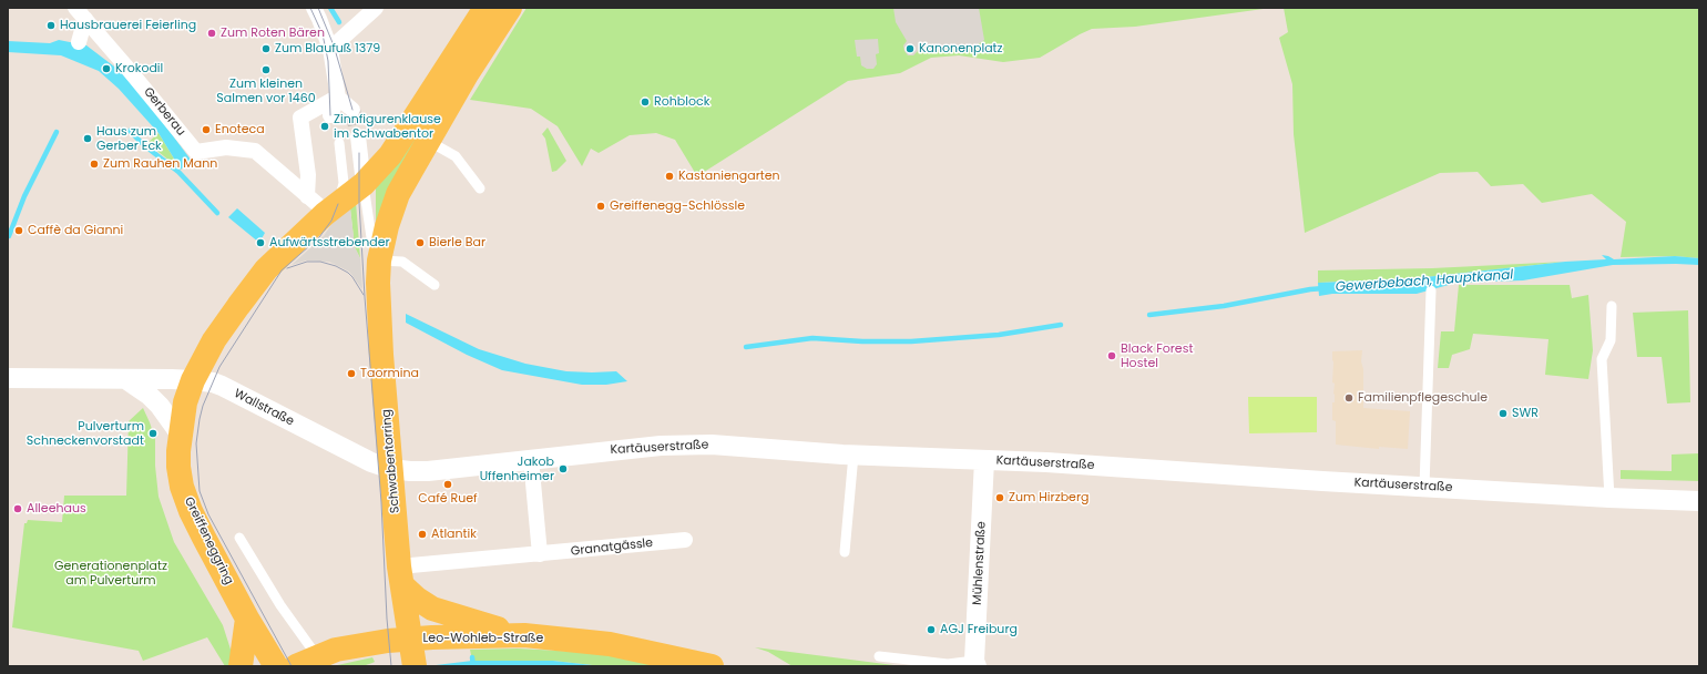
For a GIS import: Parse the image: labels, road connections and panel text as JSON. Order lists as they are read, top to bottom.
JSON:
{
  "streets": {
    "main road": ["Schwabentorring", "Greiffeneggring", "Leo-Wohleb-Straße"],
    "street": [
      "Gerberau",
      "Wallstraße",
      "Kartäuserstraße",
      "Granatgässle",
      "Mühlenstraße"
    ]
  },
  "crossings": [
    ["Wallstraße", "Kartäuserstraße"],
    ["Wallstraße", "Schwabentorring"],
    ["Wallstraße", "Greiffeneggring"],
    ["Kartäuserstraße", "Schwabentorring"],
    ["Kartäuserstraße", "Mühlenstraße"],
    ["Schwabentorring", "Granatgässle"],
    ["Schwabentorring", "Leo-Wohleb-Straße"]
  ],
  "water": ["Gewerbebach, Hauptkanal"],
  "parks": ["Generationenplatz am Pulverturm"],
  "places": [
    "Hausbrauerei Feierling",
    "Zum Roten Bären",
    "Zum Blaufuß 1379",
    "Kanonenplatz",
    "Krokodil",
    "Zum kleinen Salmen vor 1460",
    "Rohblock",
    "Zinnfigurenklause im Schwabentor",
    "Enoteca",
    "Haus zum Gerber Eck",
    "Zum Rauhen Mann",
    "Kastaniengarten",
    "Greiffenegg-Schlössle",
    "Caffè da Gianni",
    "Aufwärtsstrebender",
    "Bierle Bar",
    "Black Forest Hostel",
    "Taormina",
    "Familienpflegeschule",
    "SWR",
    "Pulverturm Schneckenvorstadt",
    "Jakob Uffenheimer",
    "Café Ruef",
    "Zum Hirzberg",
    "Alleehaus",
    "Atlantik",
    "AGJ Freiburg"
  ]
}
